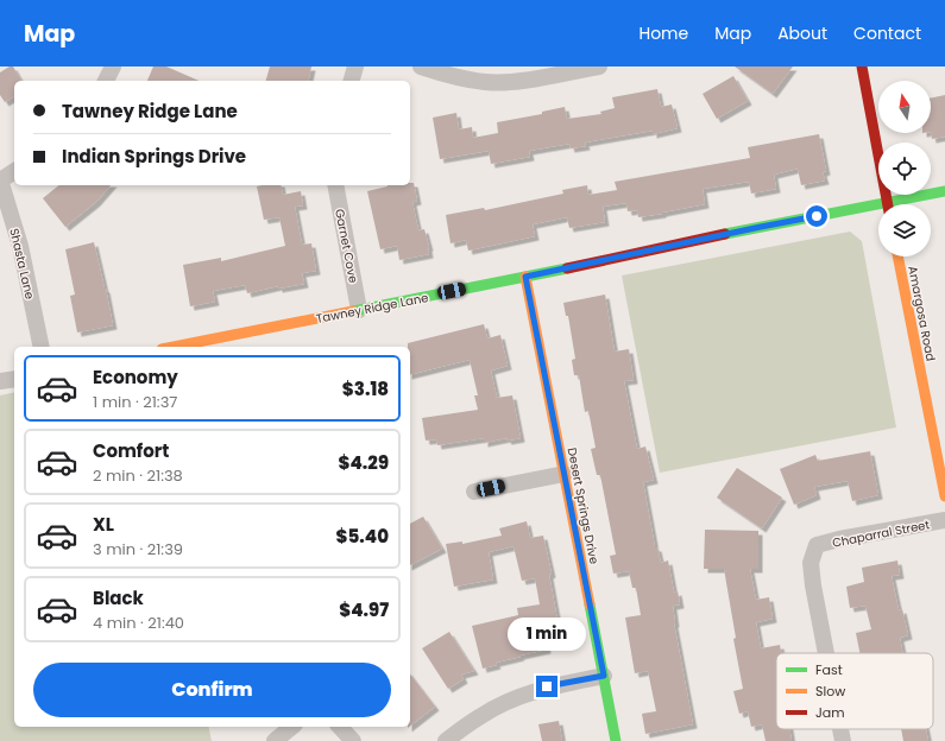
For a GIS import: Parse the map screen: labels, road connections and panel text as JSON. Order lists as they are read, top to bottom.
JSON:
{
  "streets": {
    "street": [
      "Garnet Cove",
      "Shasta Lane",
      "Tawney Ridge Lane",
      "Amargosa Road",
      "Desert Springs Drive",
      "Chaparral Street"
    ]
  },
  "crossings": [
    ["Garnet Cove", "Tawney Ridge Lane"],
    ["Tawney Ridge Lane", "Desert Springs Drive"]
  ],
  "legend": ["Fast", "Slow", "Jam"],
  "north": "top",
  "page": {
    "header": "Map",
    "nav": [
      "Home",
      "Map",
      "About",
      "Contact"
    ],
    "banner": ["Tawney Ridge Lane", "Indian Springs Drive"],
    "list": [
      {
        "name": "Economy",
        "note": "1 min · 21:37",
        "value": "$3.18"
      },
      {
        "name": "Comfort",
        "note": "2 min · 21:38",
        "value": "$4.29"
      },
      {
        "name": "XL",
        "note": "3 min · 21:39",
        "value": "$5.40"
      },
      {
        "name": "Black",
        "note": "4 min · 21:40",
        "value": "$4.97"
      }
    ],
    "bubble": "1 min",
    "buttons": "Confirm"
  }
}
